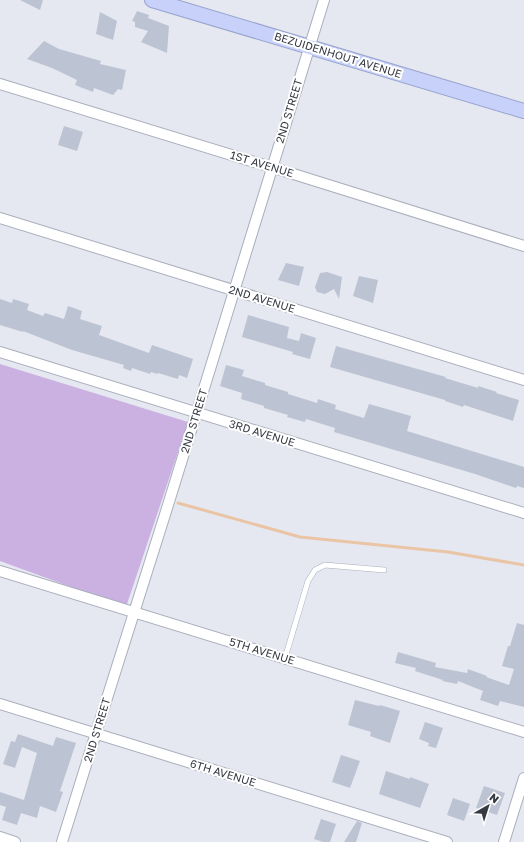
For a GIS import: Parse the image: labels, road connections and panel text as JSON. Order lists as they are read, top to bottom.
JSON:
{
  "streets": {
    "street": [
      "BEZUIDENHOUT AVENUE",
      "2ND STREET",
      "1ST AVENUE",
      "2ND AVENUE",
      "3RD AVENUE",
      "5TH AVENUE",
      "6TH AVENUE"
    ]
  },
  "crossings": [
    ["BEZUIDENHOUT AVENUE", "2ND STREET"],
    ["2ND STREET", "1ST AVENUE"],
    ["2ND STREET", "2ND AVENUE"],
    ["2ND STREET", "3RD AVENUE"],
    ["2ND STREET", "5TH AVENUE"],
    ["2ND STREET", "6TH AVENUE"]
  ],
  "north": "top right"
}
